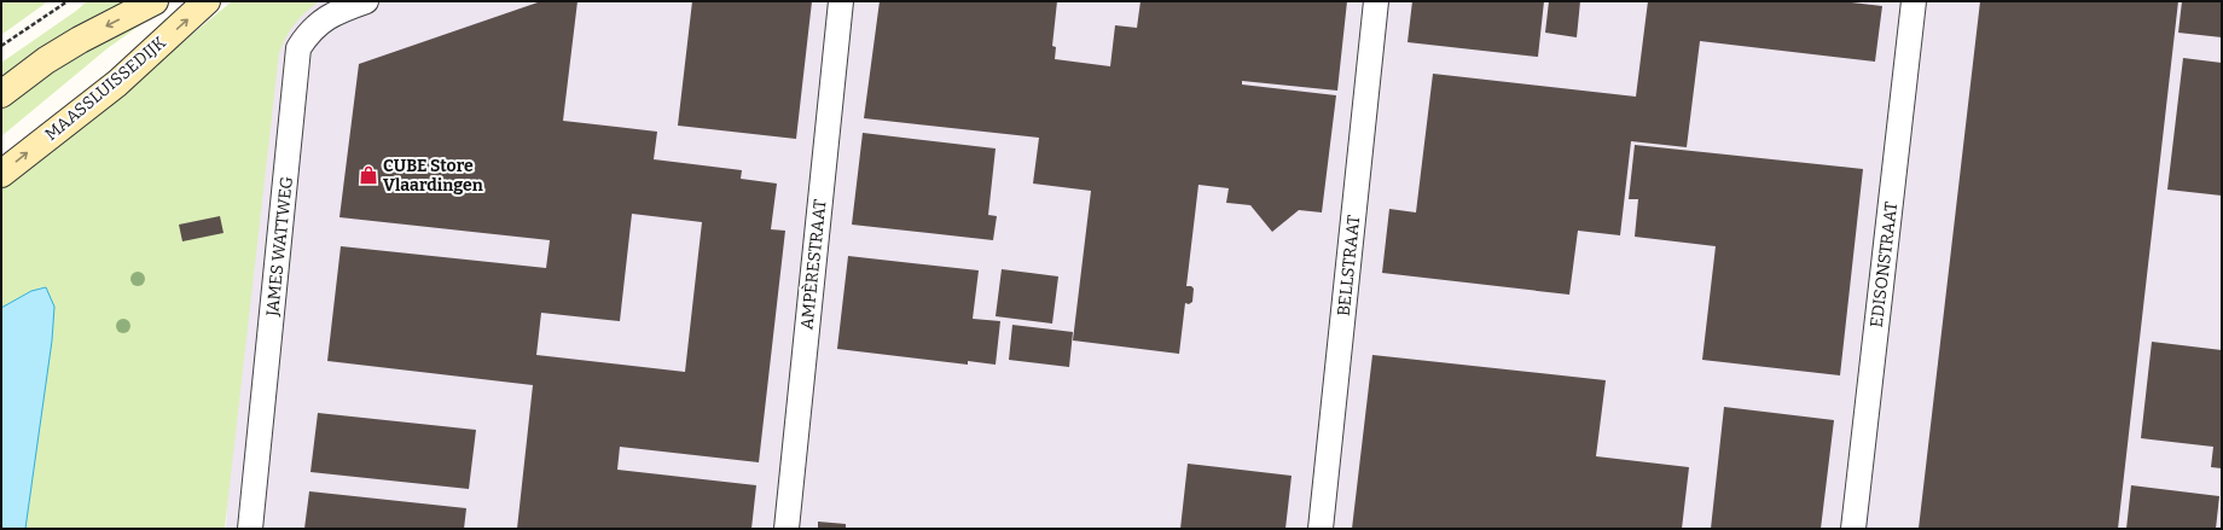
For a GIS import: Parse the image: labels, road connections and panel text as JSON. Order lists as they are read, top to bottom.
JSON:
{
  "streets": {
    "street": [
      "MAASSLUISSEDIJK",
      "JAMES WATTWEG",
      "AMPÈRESTRAAT",
      "EDISONSTRAAT",
      "BELLSTRAAT"
    ]
  },
  "places": {
    "shop": ["CUBE Store Vlaardingen"]
  }
}
